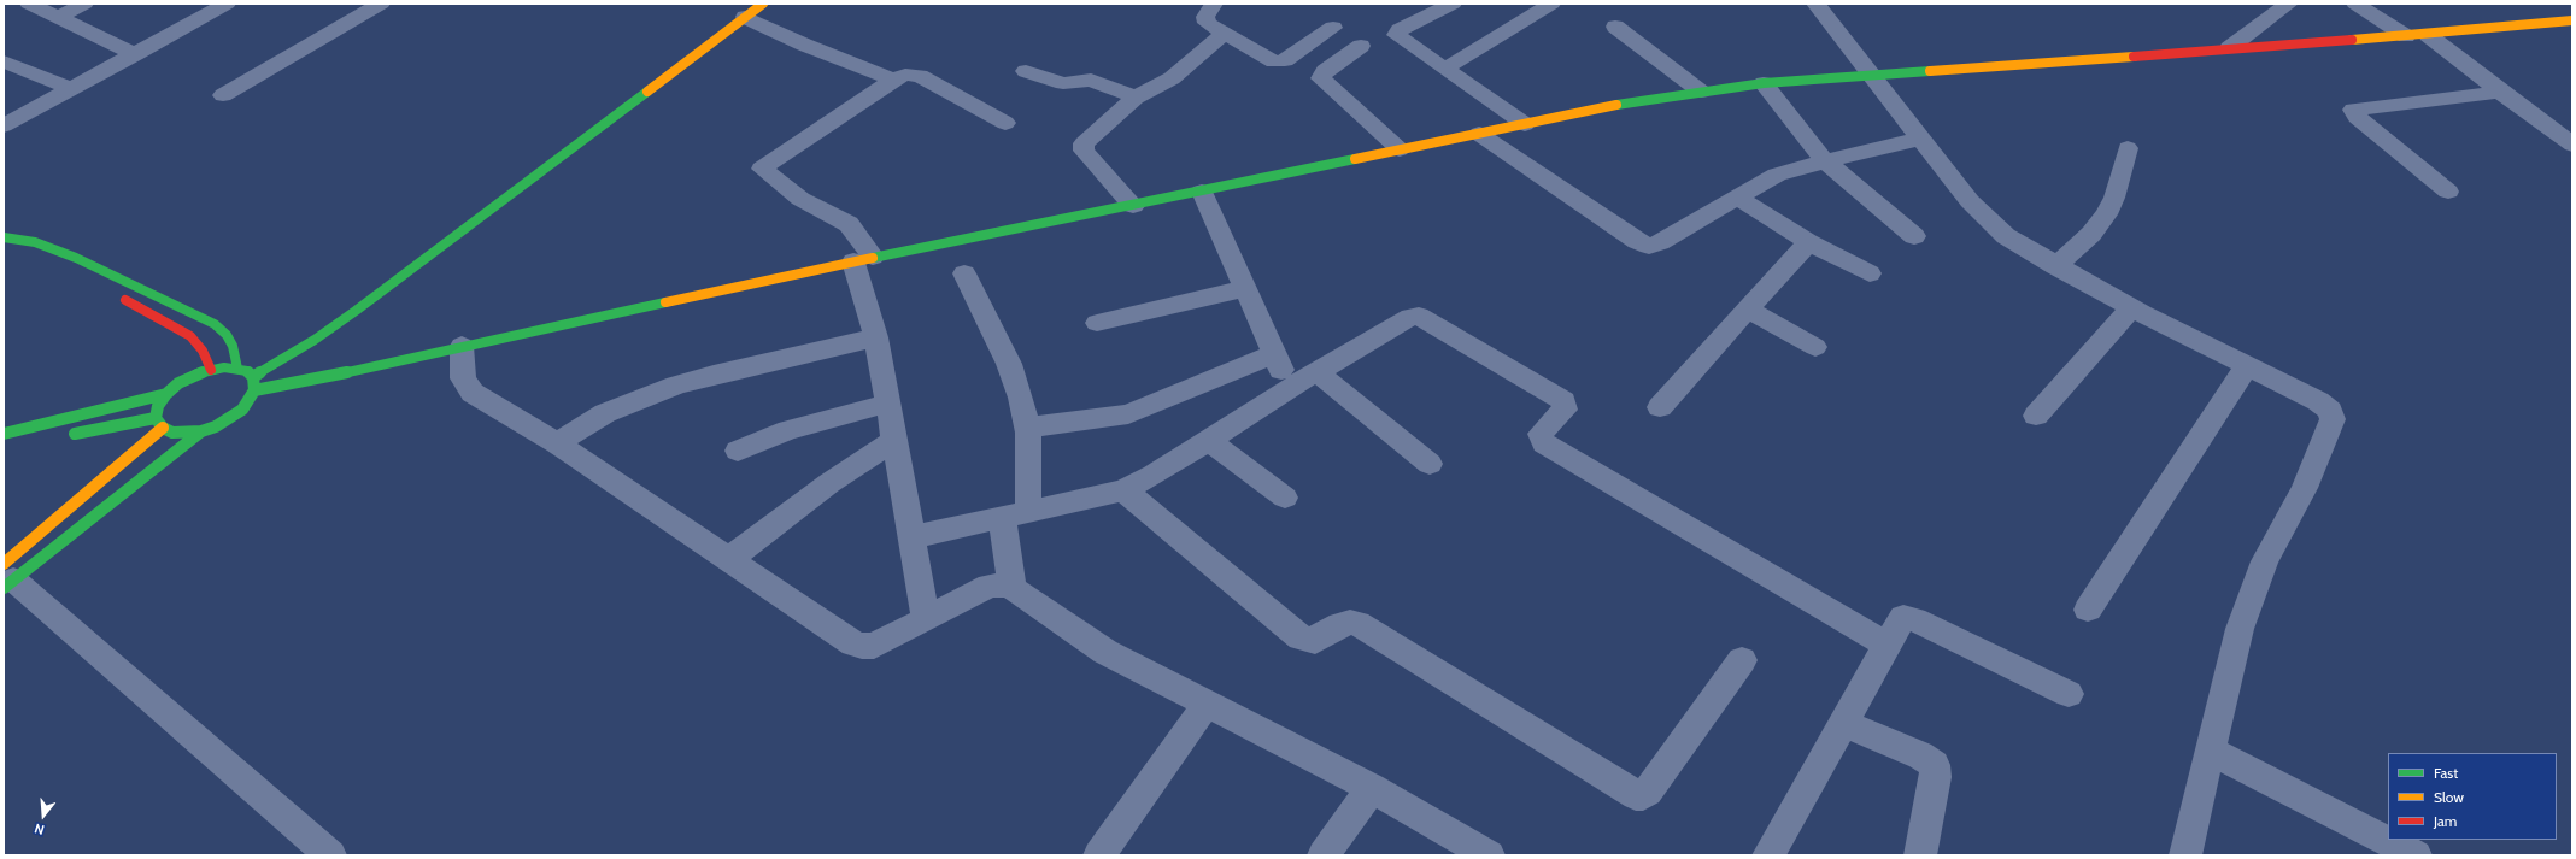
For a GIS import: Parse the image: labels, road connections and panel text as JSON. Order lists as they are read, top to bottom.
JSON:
{
  "legend": ["Fast", "Slow", "Jam"],
  "north": "bottom"
}
